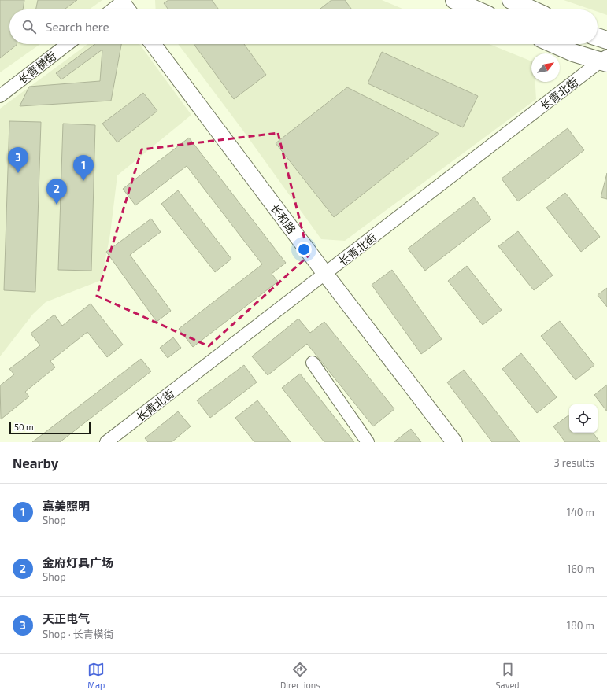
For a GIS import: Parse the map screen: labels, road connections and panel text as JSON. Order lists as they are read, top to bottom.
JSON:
{
  "streets": {
    "street": ["长青横街", "长青北街", "长和路"]
  },
  "crossings": [
    ["长青北街", "长和路"]
  ],
  "scale_bar": "50 m",
  "north": "top right",
  "page": {
    "search": "Search here",
    "pins": ["3", "1", "2"],
    "scale": "50 m",
    "heading": ["Nearby", "3 results"],
    "list": [
      {
        "mark": "1",
        "name": "嘉美照明",
        "note": "Shop",
        "value": "140 m"
      },
      {
        "mark": "2",
        "name": "金府灯具广场",
        "note": "Shop",
        "value": "160 m"
      },
      {
        "mark": "3",
        "name": "天正电气",
        "note": "Shop · 长青横街",
        "value": "180 m"
      }
    ],
    "nav": ["Map", "Directions", "Saved"]
  }
}
